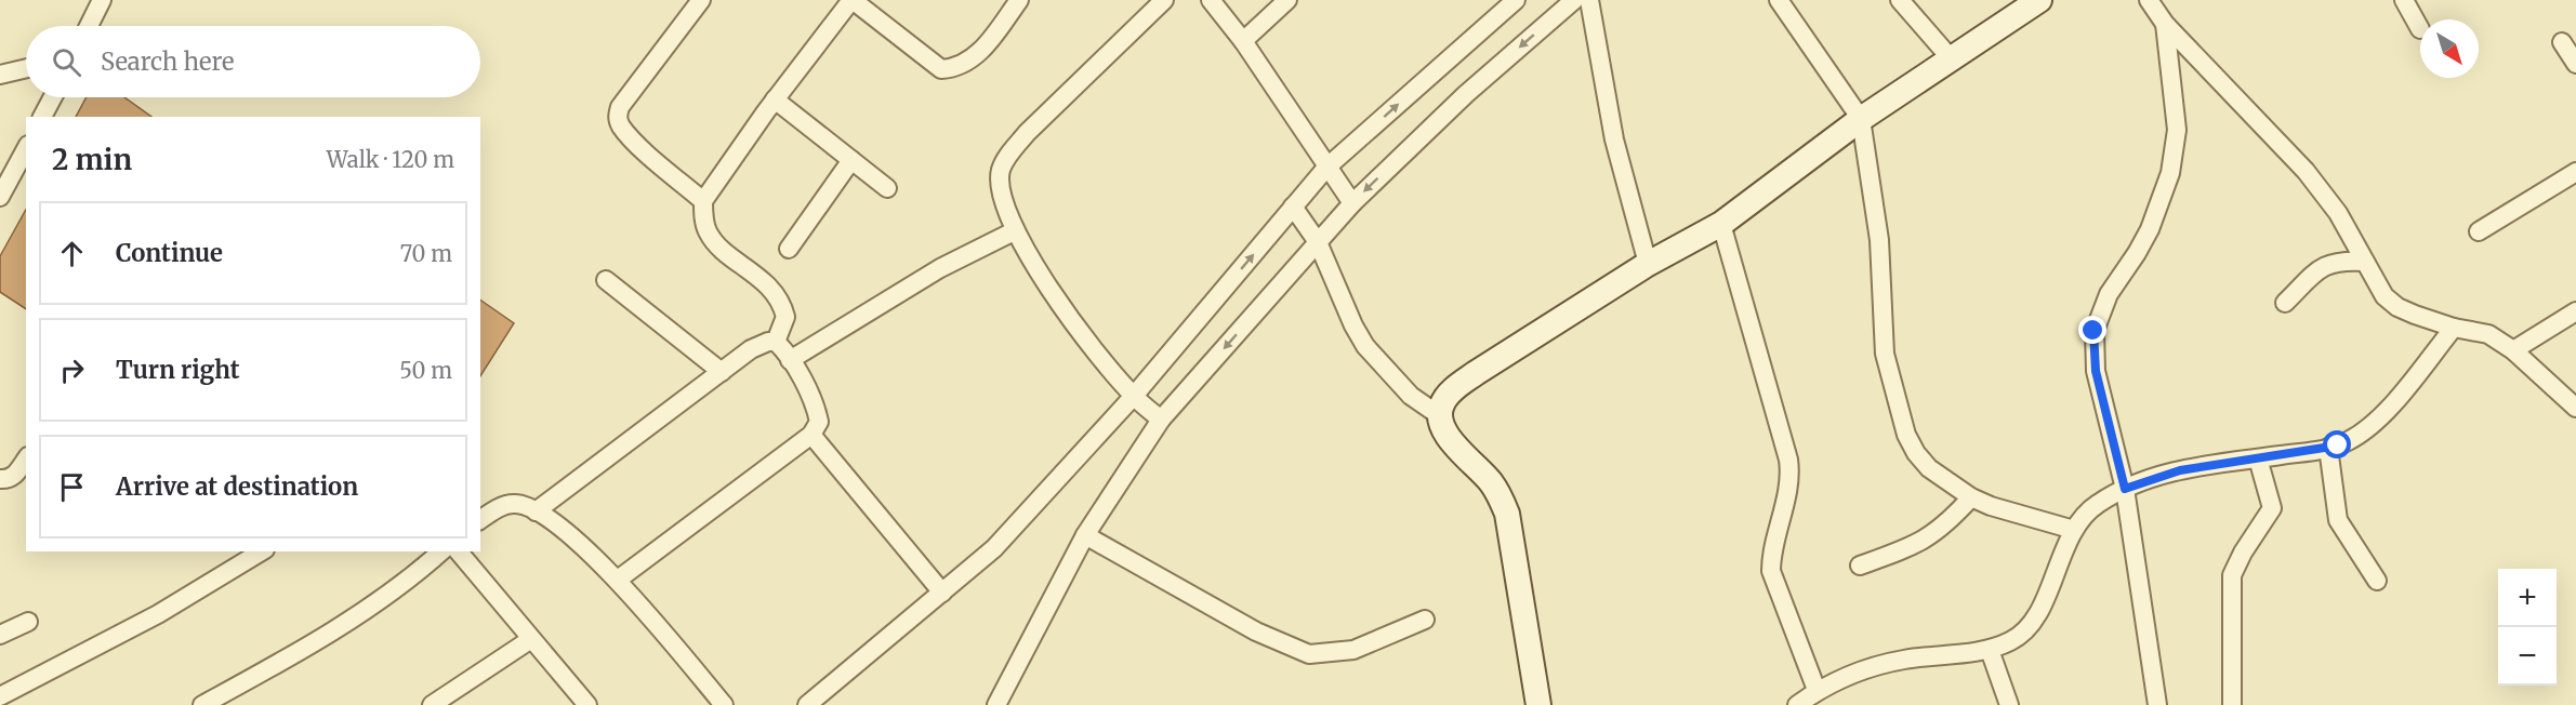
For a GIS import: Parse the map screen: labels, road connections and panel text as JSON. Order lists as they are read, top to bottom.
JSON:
{
  "north": "bottom right",
  "page": {
    "search": "Search here",
    "heading": ["2 min", "Walk · 120 m"],
    "list": [
      ["Continue", "70 m"],
      ["Turn right", "50 m"],
      "Arrive at destination"
    ],
    "map_buttons": ["+", "−"]
  }
}
